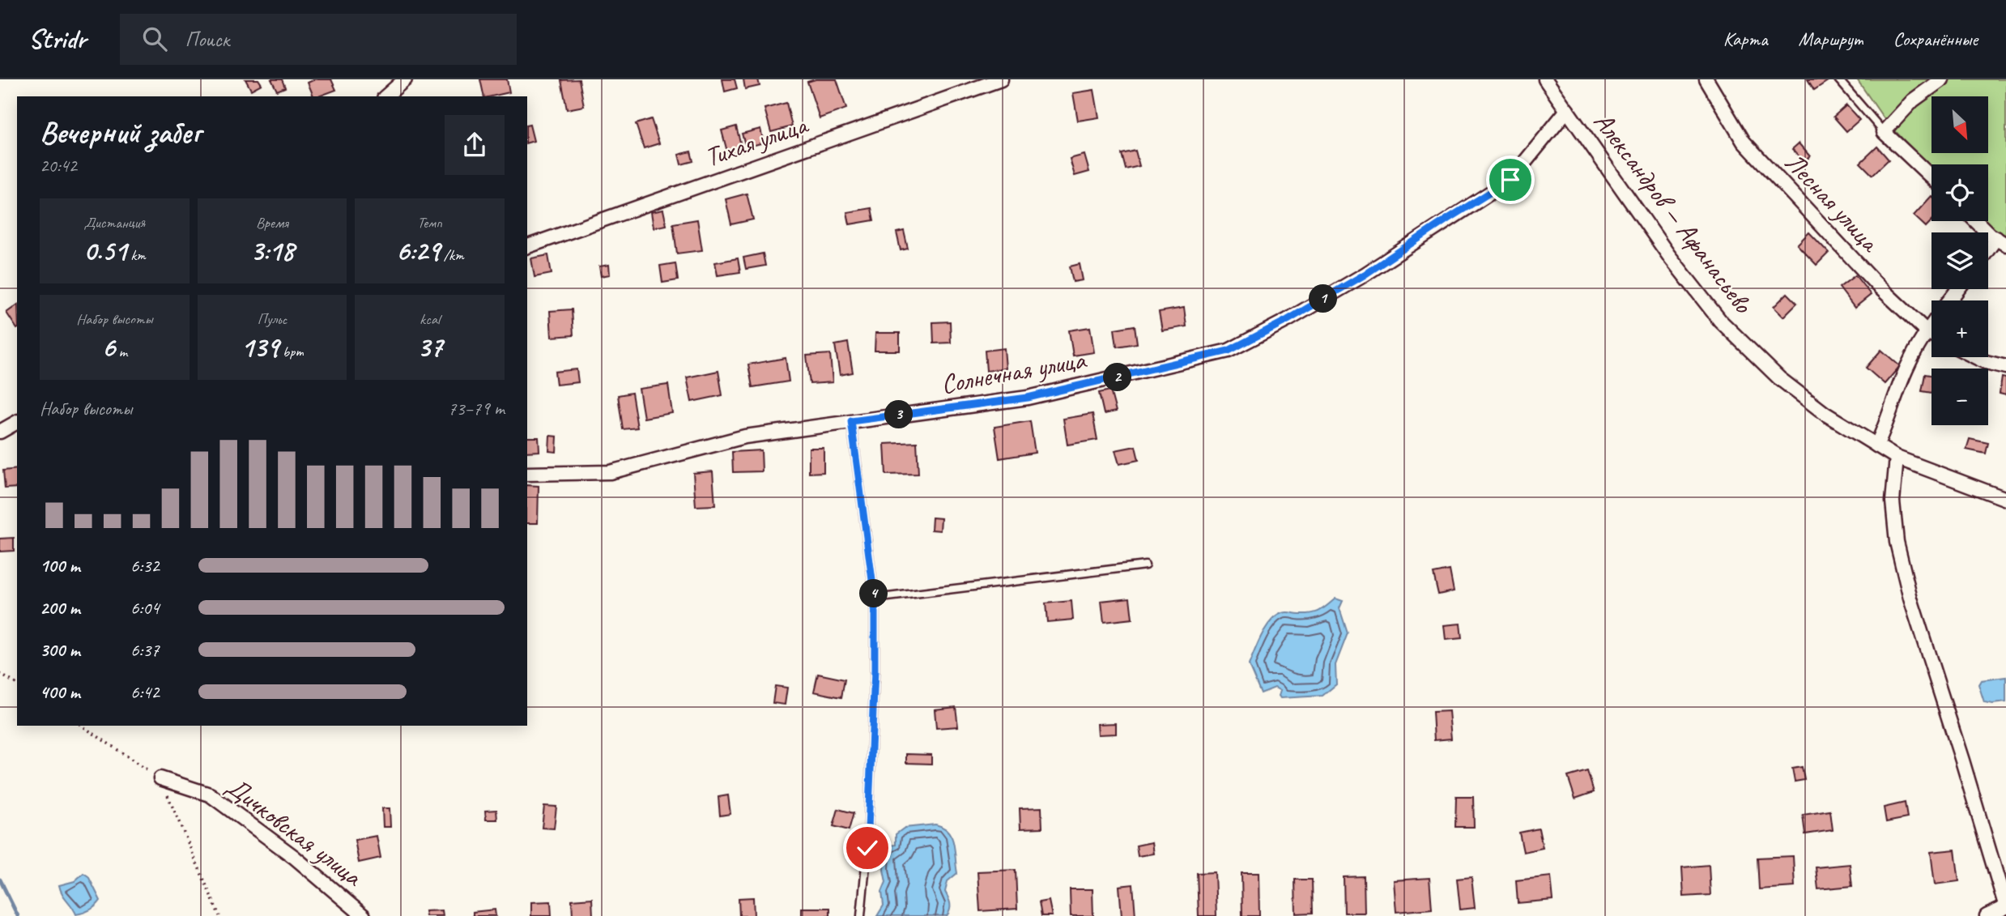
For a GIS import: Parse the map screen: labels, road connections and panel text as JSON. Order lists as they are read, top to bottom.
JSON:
{
  "streets": {
    "street": [
      "Тихая улица",
      "Лесная улица",
      "Александров — Афанасьево",
      "Солнечная улица",
      "Дичковская улица"
    ]
  },
  "crossings": [
    ["Александров — Афанасьево", "Солнечная улица"]
  ],
  "north": "bottom right",
  "page": {
    "header": "Stridr",
    "search": "Поиск",
    "nav": ["Карта", "Маршрут", "Сохранённые"],
    "map_buttons": ["+", "−"],
    "heading": ["Вечерний забег", "20:42"],
    "stats": [
      ["Дистанция", "0.51 km"],
      ["Время", "3:18"],
      ["Темп", "6:29 /km"],
      ["Набор высоты", "6 m"],
      ["Пульс", "139 bpm"],
      ["kcal", "37"]
    ],
    "pins": [
      "1",
      "2",
      "3",
      "4"
    ],
    "chart": ["Набор высоты", "73–79 m"],
    "list": [
      {
        "name": "100 m",
        "note": "6:32"
      },
      {
        "name": "200 m",
        "note": "6:04"
      },
      {
        "name": "300 m",
        "note": "6:37"
      },
      {
        "name": "400 m",
        "note": "6:42"
      }
    ]
  }
}
